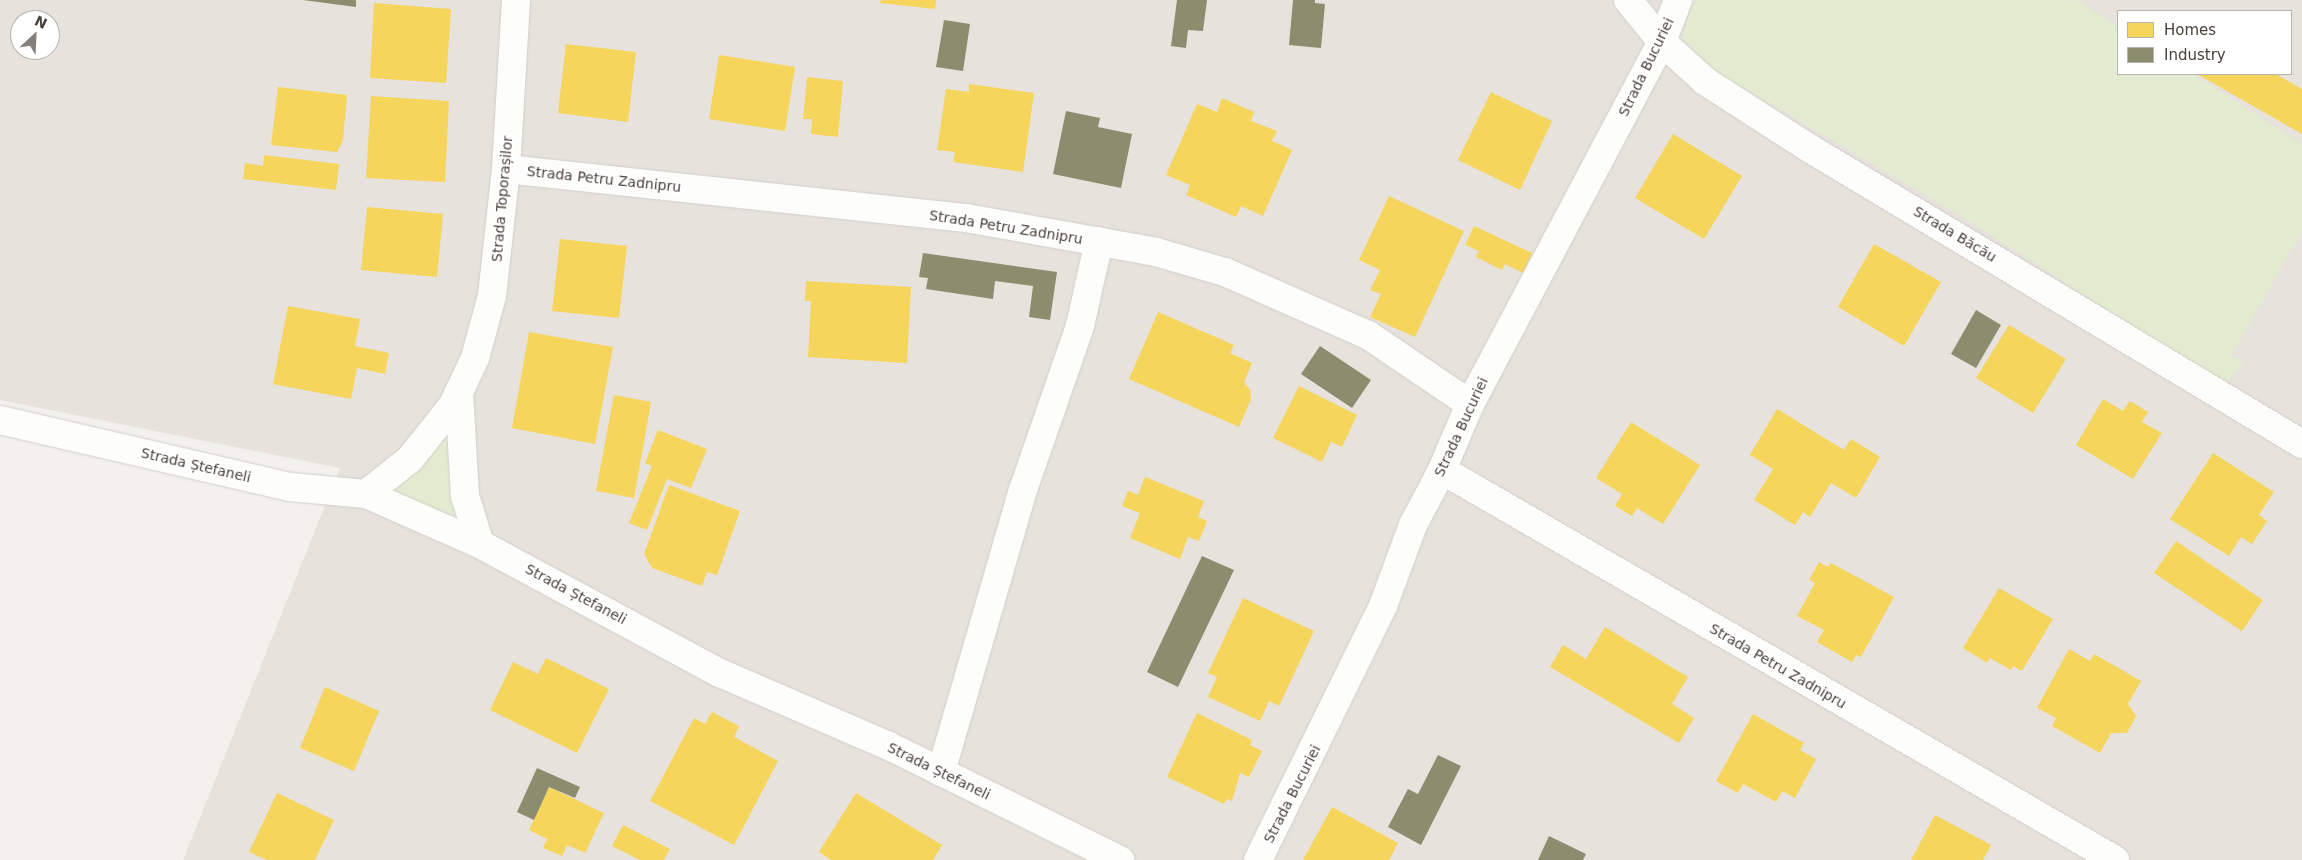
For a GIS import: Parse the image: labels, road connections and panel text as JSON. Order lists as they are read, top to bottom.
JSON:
{
  "streets": {
    "street": [
      "Strada Bucuriei",
      "Strada Petru Zadnipru",
      "Strada Toporașilor",
      "Strada Băcău",
      "Strada Ștefaneli"
    ]
  },
  "crossings": [
    ["Strada Bucuriei", "Strada Petru Zadnipru"],
    ["Strada Bucuriei", "Strada Băcău"],
    ["Strada Petru Zadnipru", "Strada Toporașilor"],
    ["Strada Toporașilor", "Strada Ștefaneli"]
  ],
  "legend": ["Homes", "Industry"],
  "north": "top right"
}
